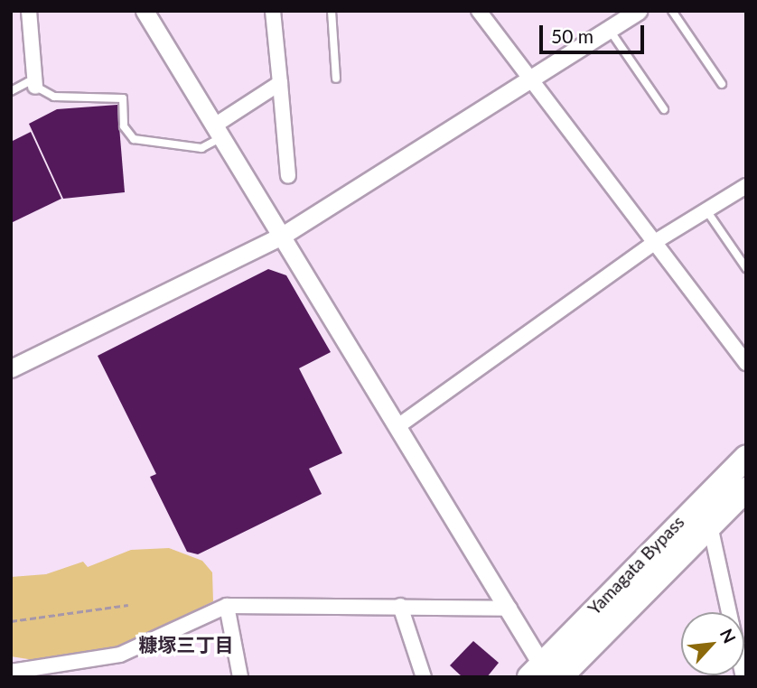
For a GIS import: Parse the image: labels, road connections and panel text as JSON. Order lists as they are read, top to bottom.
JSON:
{
  "streets": {
    "highway": ["Yamagata Bypass"]
  },
  "districts": ["糠塚三丁目"],
  "scale_bar": "50 m",
  "north": "top right"
}
